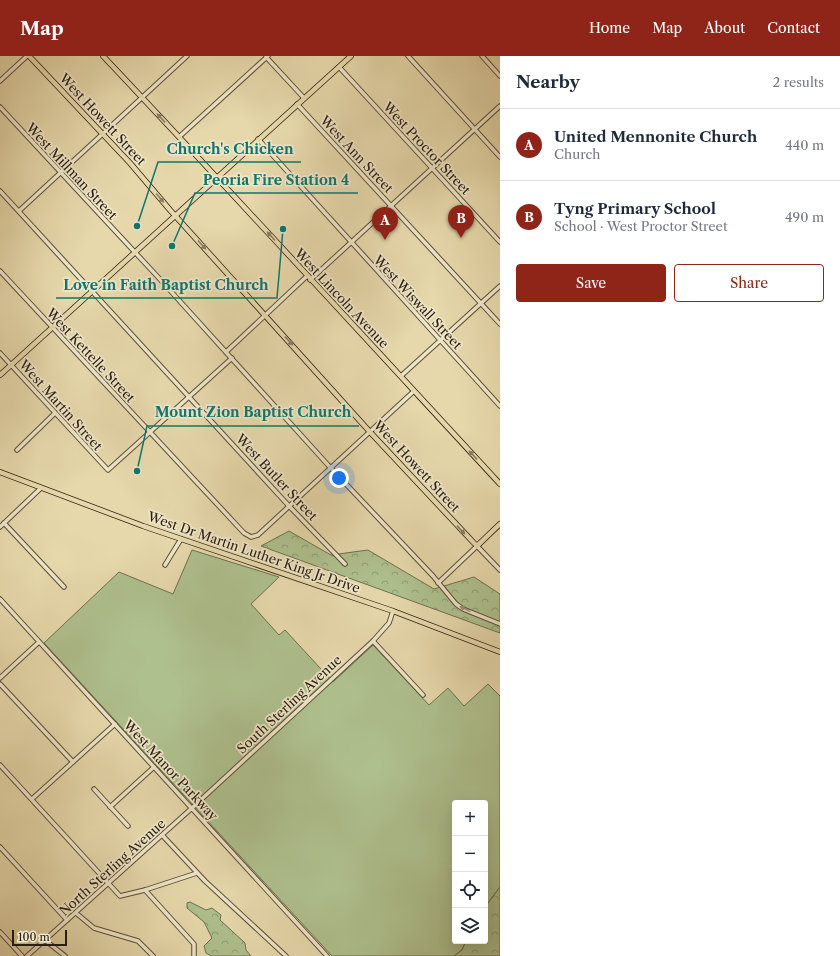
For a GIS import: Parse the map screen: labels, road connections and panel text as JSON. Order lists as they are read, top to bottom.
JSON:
{
  "streets": {
    "main road": ["West Howett Street", "West Lincoln Avenue", "West Dr Martin Luther King Jr Drive"],
    "street": [
      "West Proctor Street",
      "West Ann Street",
      "West Millman Street",
      "West Wiswall Street",
      "West Kettelle Street",
      "West Martin Street",
      "West Butler Street",
      "South Sterling Avenue",
      "West Manor Parkway",
      "North Sterling Avenue"
    ]
  },
  "crossings": [
    ["West Kettelle Street", "West Martin Street"],
    ["West Kettelle Street", "West Butler Street"],
    ["West Dr Martin Luther King Jr Drive", "South Sterling Avenue"],
    ["South Sterling Avenue", "West Manor Parkway"],
    ["South Sterling Avenue", "North Sterling Avenue"],
    ["West Manor Parkway", "North Sterling Avenue"]
  ],
  "one_way": ["West Howett Street", "West Lincoln Avenue"],
  "places": [
    "Church's Chicken",
    "Love in Faith Baptist Church",
    "Peoria Fire Station 4",
    "Mount Zion Baptist Church"
  ],
  "scale_bar": "100 m",
  "page": {
    "header": "Map",
    "nav": [
      "Home",
      "Map",
      "About",
      "Contact"
    ],
    "heading": ["Nearby", "2 results"],
    "list": [
      {
        "mark": "A",
        "name": "United Mennonite Church",
        "note": "Church",
        "value": "440 m"
      },
      {
        "mark": "B",
        "name": "Tyng Primary School",
        "note": "School · West Proctor Street",
        "value": "490 m"
      }
    ],
    "pins": ["B", "A"],
    "buttons": ["Save", "Share"],
    "map_buttons": ["+", "−"],
    "scale": "100 m"
  }
}
